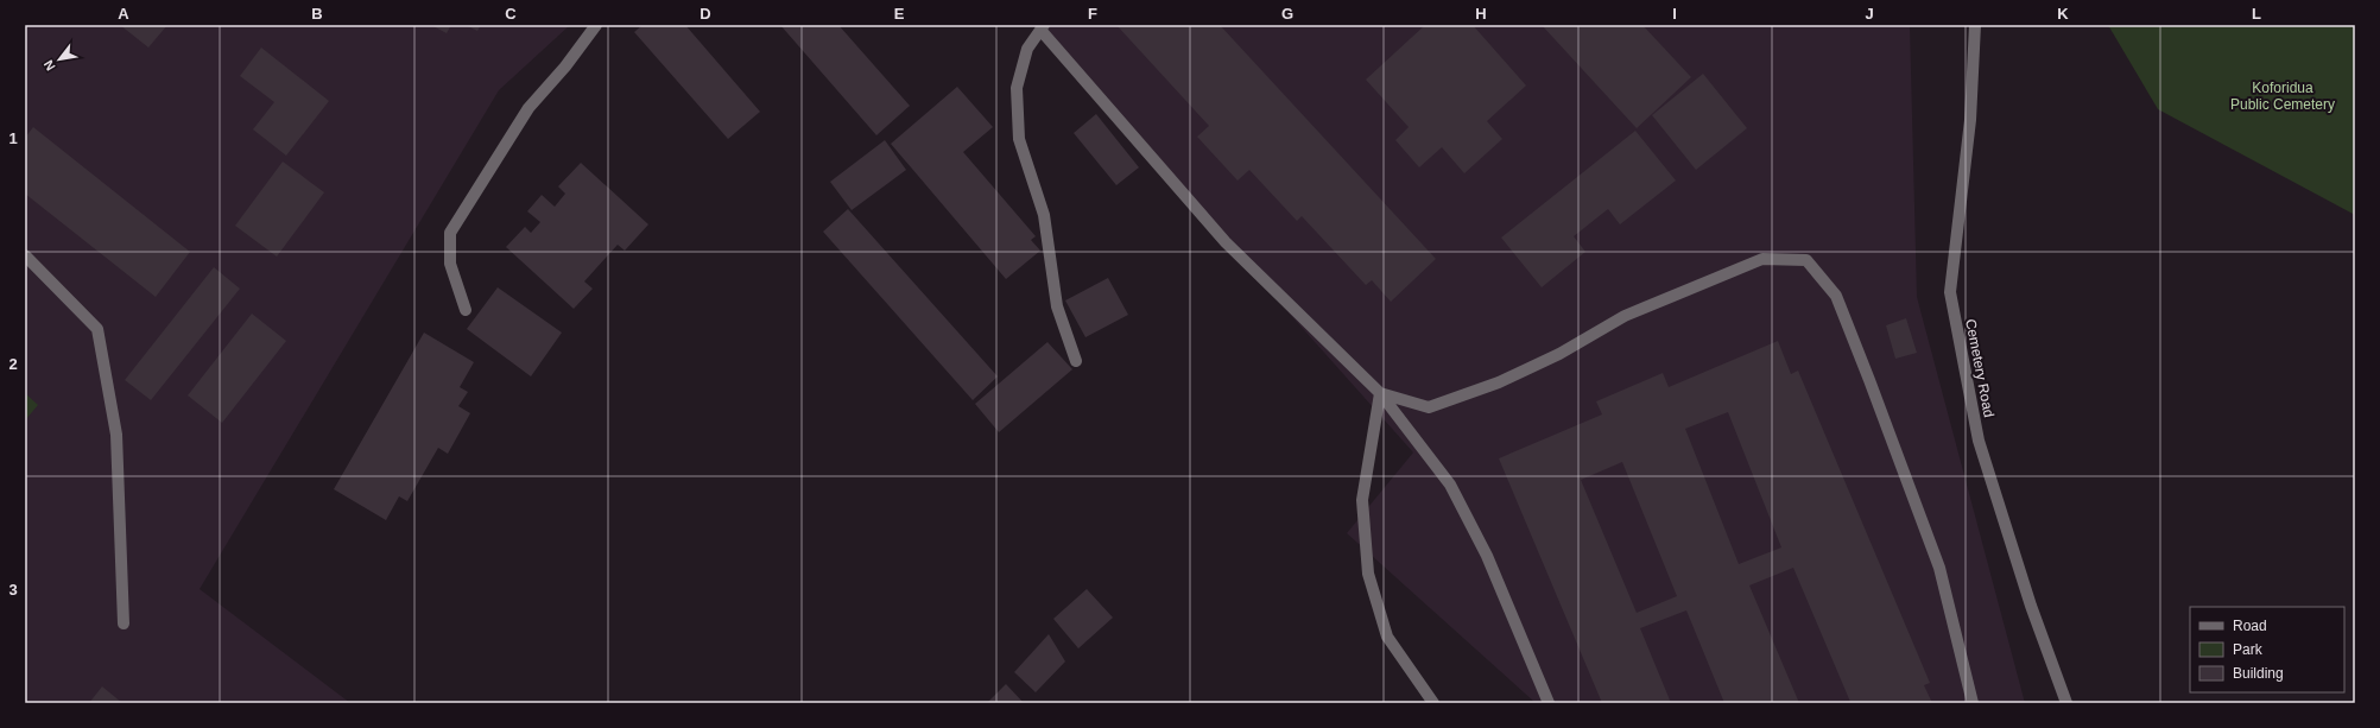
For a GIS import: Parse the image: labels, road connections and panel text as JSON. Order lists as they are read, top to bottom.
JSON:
{
  "streets": {
    "street": ["Cemetery Road"]
  },
  "parks": ["Koforidua Public Cemetery"],
  "legend": ["Road", "Park", "Building"],
  "north": "bottom left",
  "grid": {
    "columns": [
      "A",
      "B",
      "C",
      "D",
      "E",
      "F",
      "G",
      "H",
      "I",
      "J",
      "K",
      "L"
    ],
    "rows": ["1", "2", "3"]
  }
}
